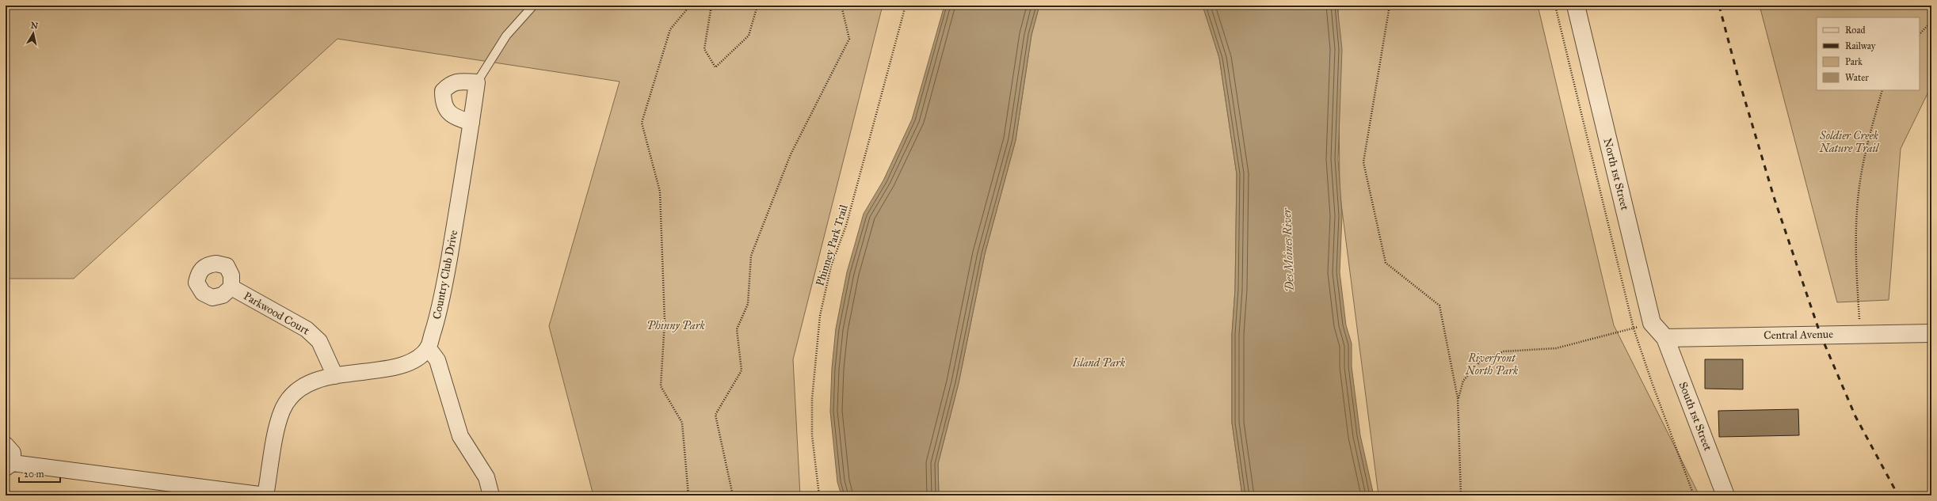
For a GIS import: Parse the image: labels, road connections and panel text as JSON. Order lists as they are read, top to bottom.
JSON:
{
  "streets": {
    "street": [
      "North 1st Street",
      "Country Club Drive",
      "Parkwood Court",
      "Central Avenue",
      "South 1st Street"
    ],
    "path": ["Phinney Park Trail"]
  },
  "crossings": [
    ["North 1st Street", "Central Avenue"],
    ["North 1st Street", "South 1st Street"],
    ["Central Avenue", "South 1st Street"]
  ],
  "water": ["Des Moines River"],
  "parks": [
    "Soldier Creek Nature Trail",
    "Phinny Park",
    "Riverfront North Park",
    "Island Park"
  ],
  "legend": [
    "Road",
    "Railway",
    "Park",
    "Water"
  ],
  "scale_bar": "20 m",
  "north": "top"
}
